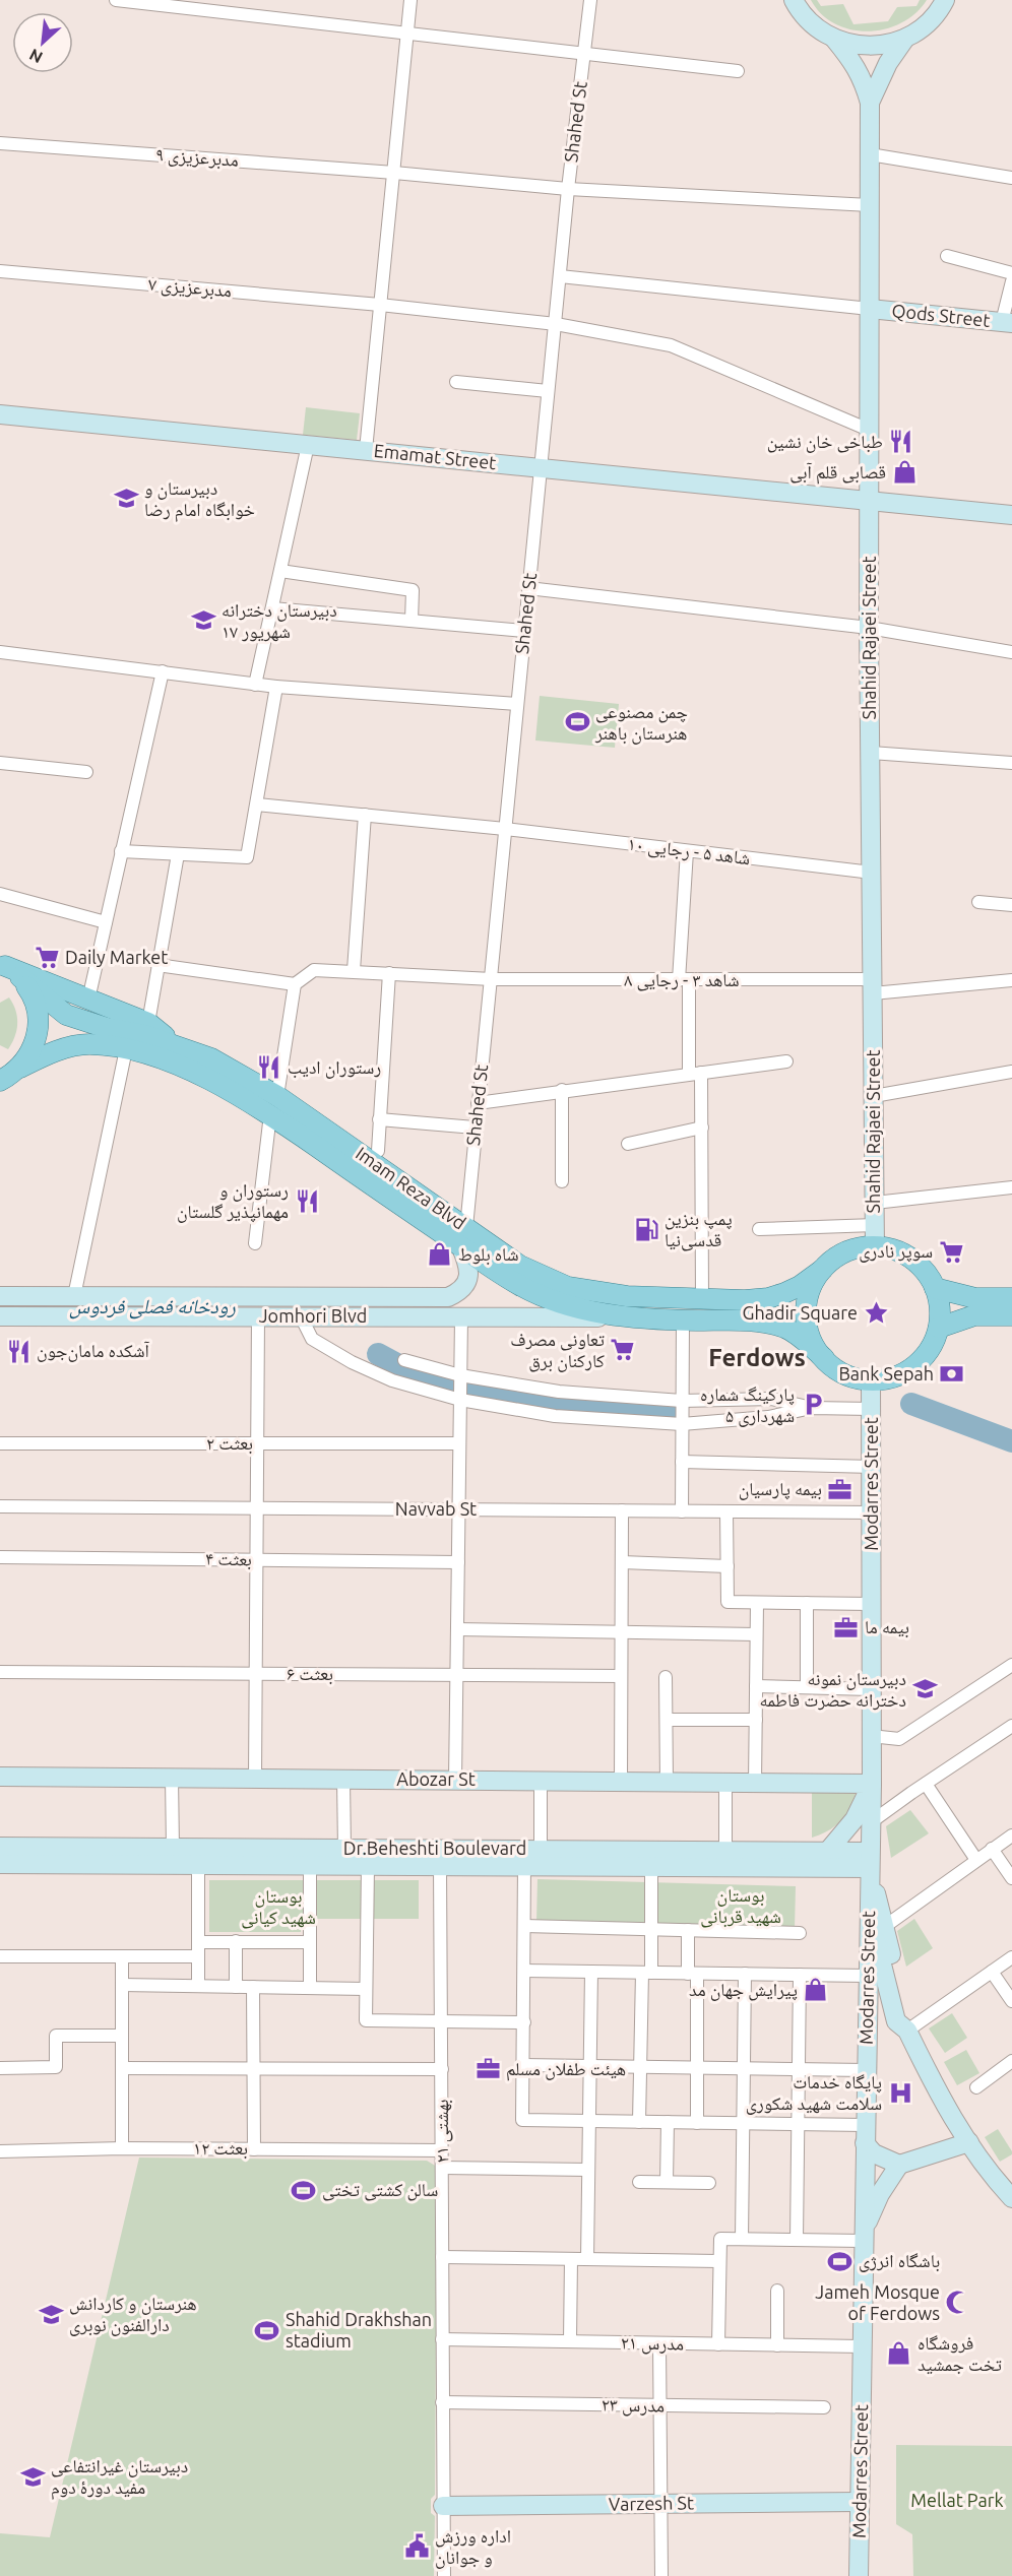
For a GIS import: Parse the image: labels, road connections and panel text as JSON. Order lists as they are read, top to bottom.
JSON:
{
  "streets": {
    "main road": [
      "Qods Street",
      "Emamat Street",
      "Shahid Rajaei Street",
      "Imam Reza Blvd",
      "Jomhori Blvd",
      "Modarres Street",
      "Abozar St",
      "Dr.Beheshti Boulevard",
      "Varzesh St"
    ],
    "street": [
      "Shahed St",
      "مدبرعزیزی ۹",
      "مدبرعزیزی ۷",
      "شاهد ۵ - رجایی ۱۰",
      "شاهد ۳ - رجایی ۸",
      "بعثت ۲",
      "Navvab St",
      "بعثت ۴",
      "بعثت ۶",
      "بهشتی ۲۱",
      "بعثت ۱۲",
      "مدرس ۲۱",
      "مدرس ۲۳"
    ]
  },
  "crossings": [
    ["Shahed St", "مدبرعزیزی ۹"],
    ["Shahed St", "مدبرعزیزی ۷"],
    ["Shahed St", "Emamat Street"],
    ["Shahed St", "شاهد ۵ - رجایی ۱۰"],
    ["Shahed St", "شاهد ۳ - رجایی ۸"],
    ["Shahed St", "Imam Reza Blvd"],
    ["Shahed St", "Jomhori Blvd"],
    ["مدبرعزیزی ۹", "Shahid Rajaei Street"],
    ["مدبرعزیزی ۷", "Shahid Rajaei Street"],
    ["Qods Street", "Shahid Rajaei Street"],
    ["Emamat Street", "Shahid Rajaei Street"],
    ["Shahid Rajaei Street", "شاهد ۵ - رجایی ۱۰"],
    ["Shahid Rajaei Street", "شاهد ۳ - رجایی ۸"],
    ["Shahid Rajaei Street", "Imam Reza Blvd"],
    ["Shahid Rajaei Street", "Modarres Street"],
    ["Imam Reza Blvd", "Jomhori Blvd"],
    ["Imam Reza Blvd", "Modarres Street"],
    ["Modarres Street", "Navvab St"],
    ["Modarres Street", "Abozar St"],
    ["Modarres Street", "Dr.Beheshti Boulevard"],
    ["Modarres Street", "مدرس ۲۱"],
    ["Modarres Street", "Varzesh St"],
    ["Dr.Beheshti Boulevard", "بهشتی ۲۱"],
    ["بهشتی ۲۱", "بعثت ۱۲"],
    ["بهشتی ۲۱", "مدرس ۲۱"],
    ["بهشتی ۲۱", "مدرس ۲۳"],
    ["بهشتی ۲۱", "Varzesh St"]
  ],
  "districts": ["Ferdows"],
  "water": ["رودخانه فصلی فردوس"],
  "parks": ["بوستان شهید قربانی", "بوستان شهید کیانی", "Mellat Park"],
  "places": {
    "restaurant": [
      "طباخی خان نشین",
      "رستوران ادیب",
      "رستوران و مهمانپذیر گلستان",
      "آشکده مامان‌جون"
    ],
    "shop": [
      "قصابی قلم آبی",
      "شاه بلوط",
      "پیرایش جهان مد",
      "فروشگاه تخت جمشید"
    ],
    "school or university": [
      "دبیرستان و خوابگاه امام رضا",
      "دبیرستان دخترانه ۱۷ شهریور",
      "دبیرستان نمونه دخترانه حضرت فاطمه",
      "هنرستان و کاردانش دارالفنون نوبری",
      "دبیرستان غیرانتفاعی مفید دورهٔ دوم"
    ],
    "sports": [
      "چمن مصنوعی هنرستان باهنر",
      "سالن کشتی تختی",
      "باشگاه انرژی",
      "Shahid Drakhshan stadium"
    ],
    "supermarket": ["Daily Market", "سوپر نادری", "تعاونی مصرف کارکنان برق"],
    "fuel station": ["پمپ بنزین قدسی‌نیا"],
    "place": ["Ghadir Square"],
    "bank": ["Bank Sepah"],
    "parking": ["پارکینگ شماره ۵ شهرداری"],
    "office": ["بیمه پارسیان", "بیمه ما", "هيئت طفلان مسلم"],
    "hospital": ["پایگاه خدمات سلامت شهید شکوری"],
    "mosque": ["Jameh Mosque of Ferdows"],
    "public building": ["اداره ورزش و جوانان"]
  },
  "north": "bottom left"
}
